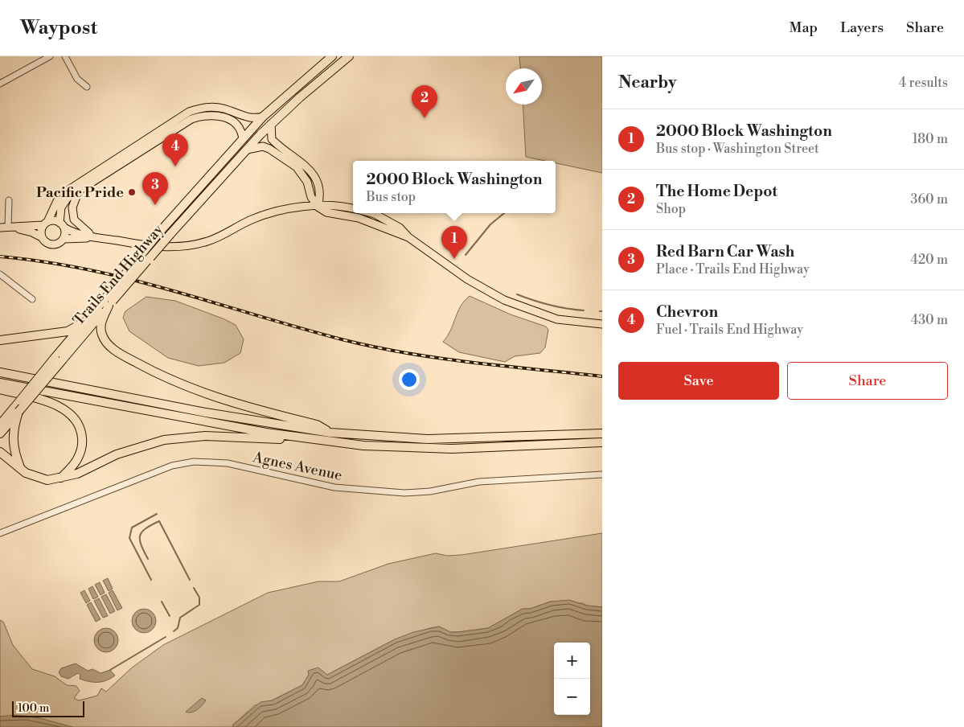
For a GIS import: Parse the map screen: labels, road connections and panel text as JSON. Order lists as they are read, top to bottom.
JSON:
{
  "streets": {
    "highway": ["Trails End Highway"],
    "street": ["Agnes Avenue"]
  },
  "places": ["Pacific Pride"],
  "scale_bar": "100 m",
  "north": "bottom left",
  "page": {
    "header": "Waypost",
    "nav": ["Map", "Layers", "Share"],
    "heading": ["Nearby", "4 results"],
    "pins": [
      "2",
      "4",
      "3",
      "1"
    ],
    "list": [
      {
        "mark": "1",
        "name": "2000 Block Washington",
        "note": "Bus stop · Washington Street",
        "value": "180 m"
      },
      {
        "mark": "2",
        "name": "The Home Depot",
        "note": "Shop",
        "value": "360 m"
      },
      {
        "mark": "3",
        "name": "Red Barn Car Wash",
        "note": "Place · Trails End Highway",
        "value": "420 m"
      },
      {
        "mark": "4",
        "name": "Chevron",
        "note": "Fuel · Trails End Highway",
        "value": "430 m"
      }
    ],
    "popup": ["2000 Block Washington", "Bus stop"],
    "buttons": ["Save", "Share"],
    "map_buttons": ["+", "−"],
    "scale": "100 m"
  }
}
